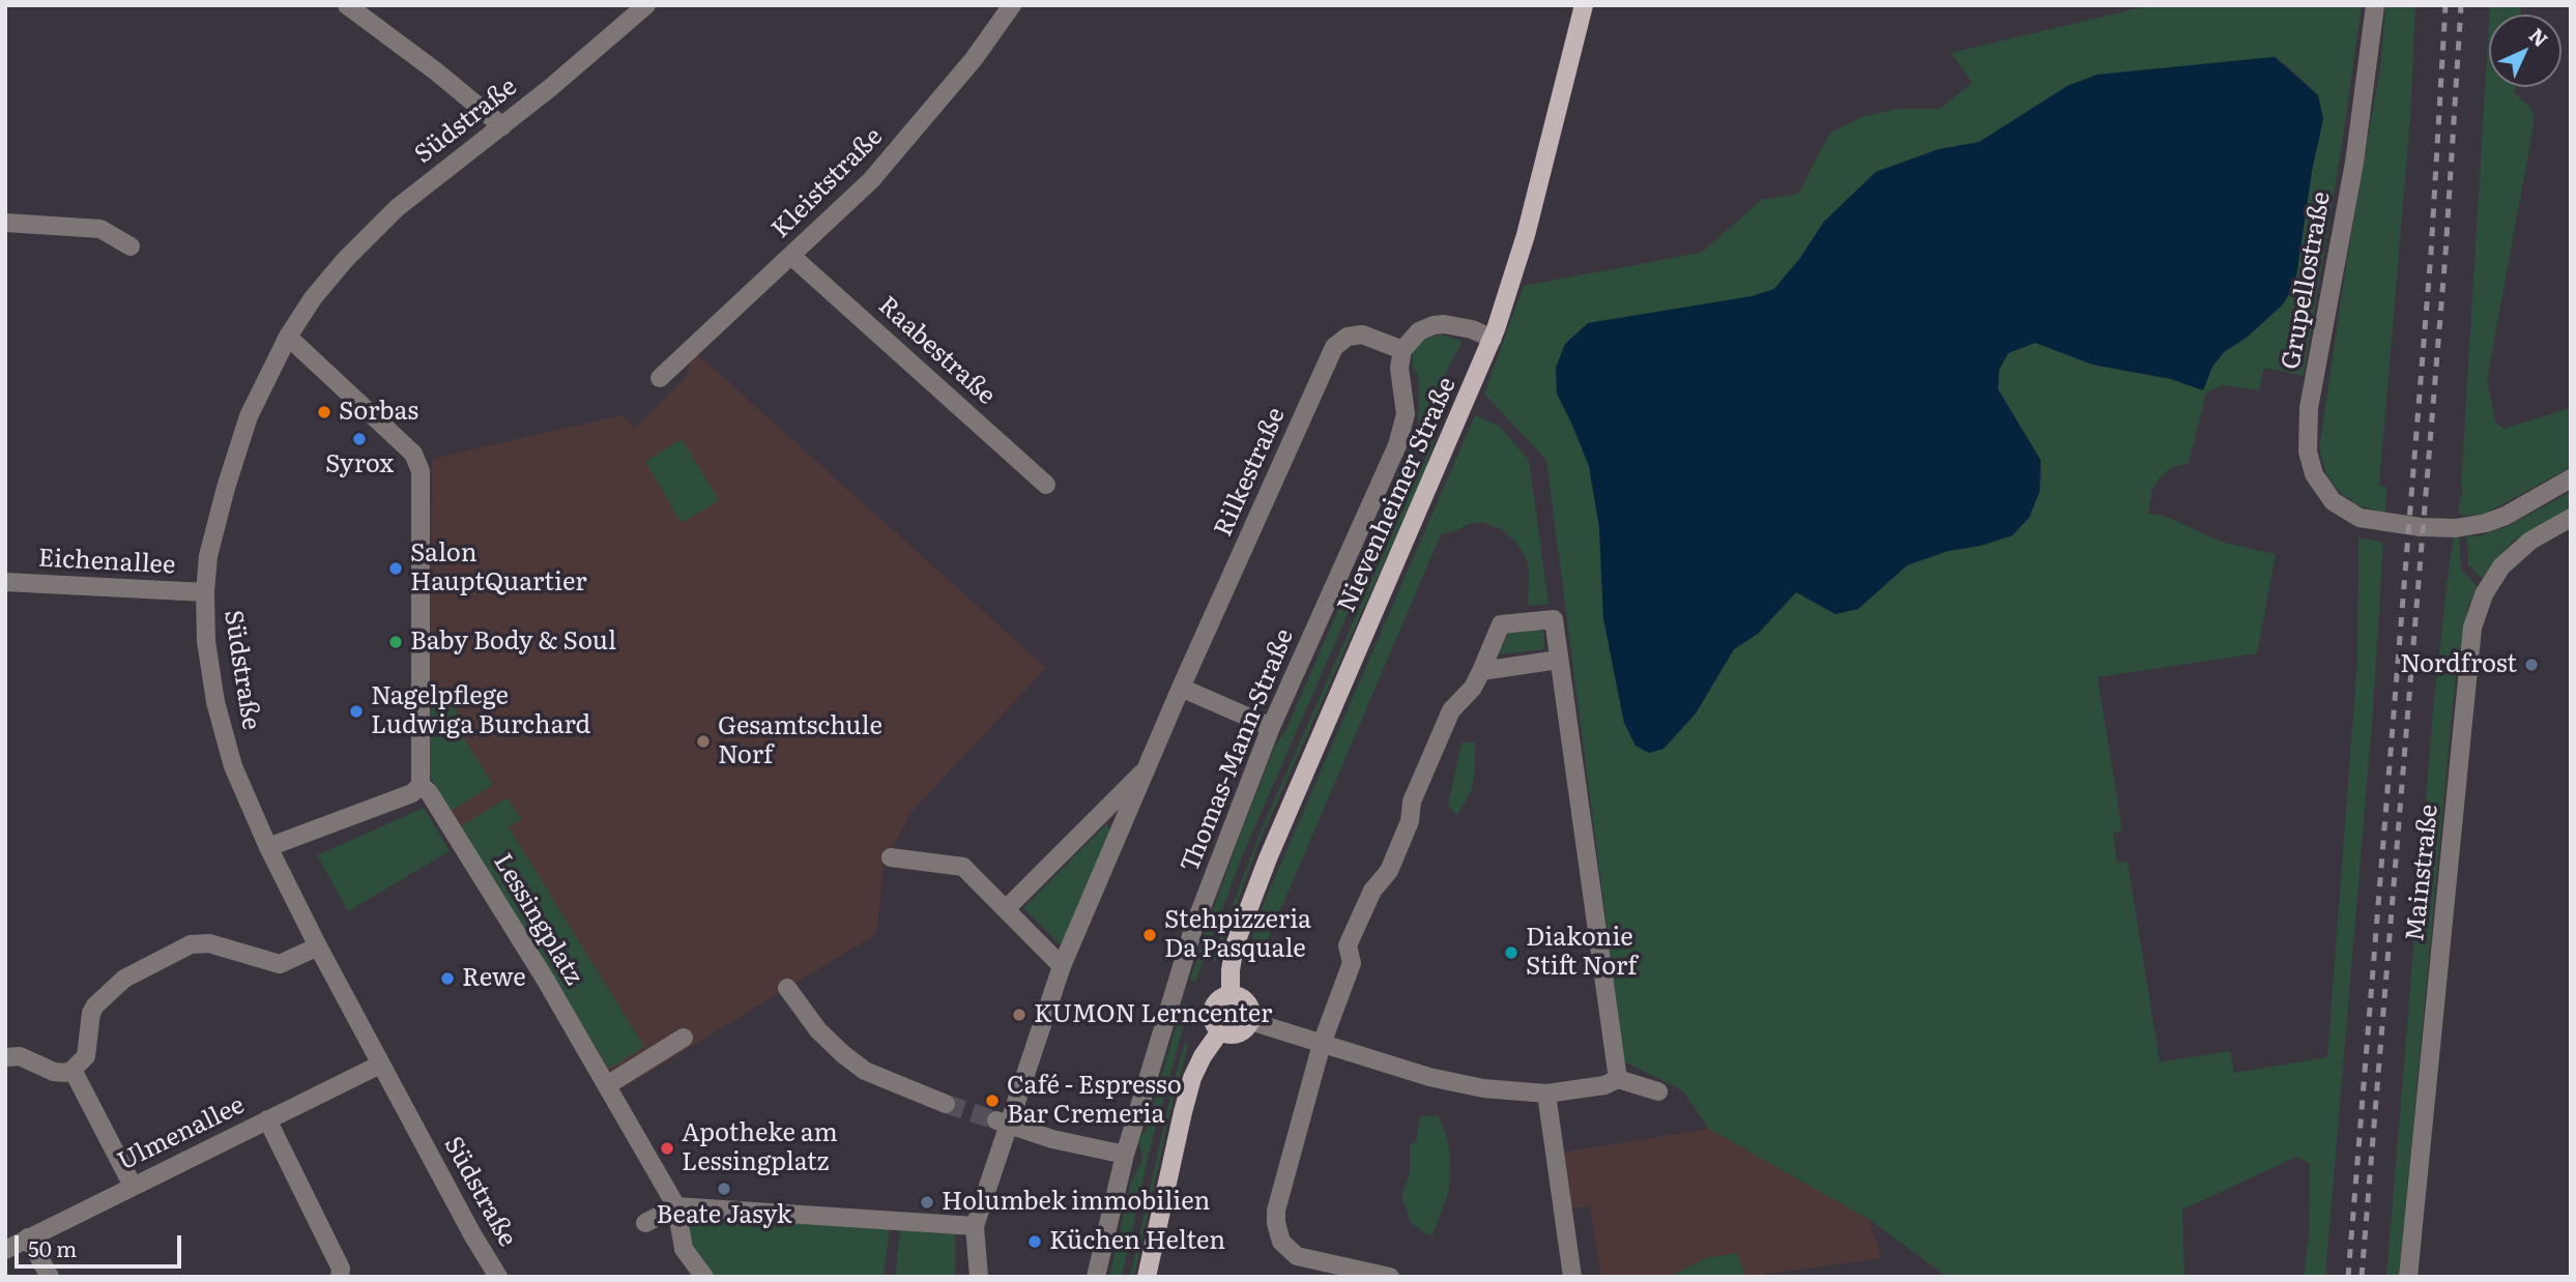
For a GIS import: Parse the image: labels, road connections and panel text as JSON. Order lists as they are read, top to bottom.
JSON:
{
  "streets": {
    "main road": ["Nievenheimer Straße"],
    "street": [
      "Südstraße",
      "Kleiststraße",
      "Grupellostraße",
      "Raabestraße",
      "Rilkestraße",
      "Eichenallee",
      "Thomas-Mann-Straße",
      "Mainstraße",
      "Lessingplatz",
      "Ulmenallee"
    ]
  },
  "crossings": [
    ["Südstraße", "Eichenallee"],
    ["Südstraße", "Ulmenallee"],
    ["Kleiststraße", "Raabestraße"],
    ["Rilkestraße", "Thomas-Mann-Straße"]
  ],
  "places": [
    "Sorbas",
    "Syrox",
    "Salon HauptQuartier",
    "Baby Body & Soul",
    "Nordfrost",
    "Nagelpflege Ludwiga Burchard",
    "Gesamtschule Norf",
    "Stehpizzeria Da Pasquale",
    "Diakonie Stift Norf",
    "Rewe",
    "KUMON Lerncenter",
    "Café - Espresso Bar Cremeria",
    "Apotheke am Lessingplatz",
    "Beate Jasyk",
    "Holumbek immobilien",
    "Küchen Helten"
  ],
  "scale_bar": "50 m",
  "north": "top right"
}
